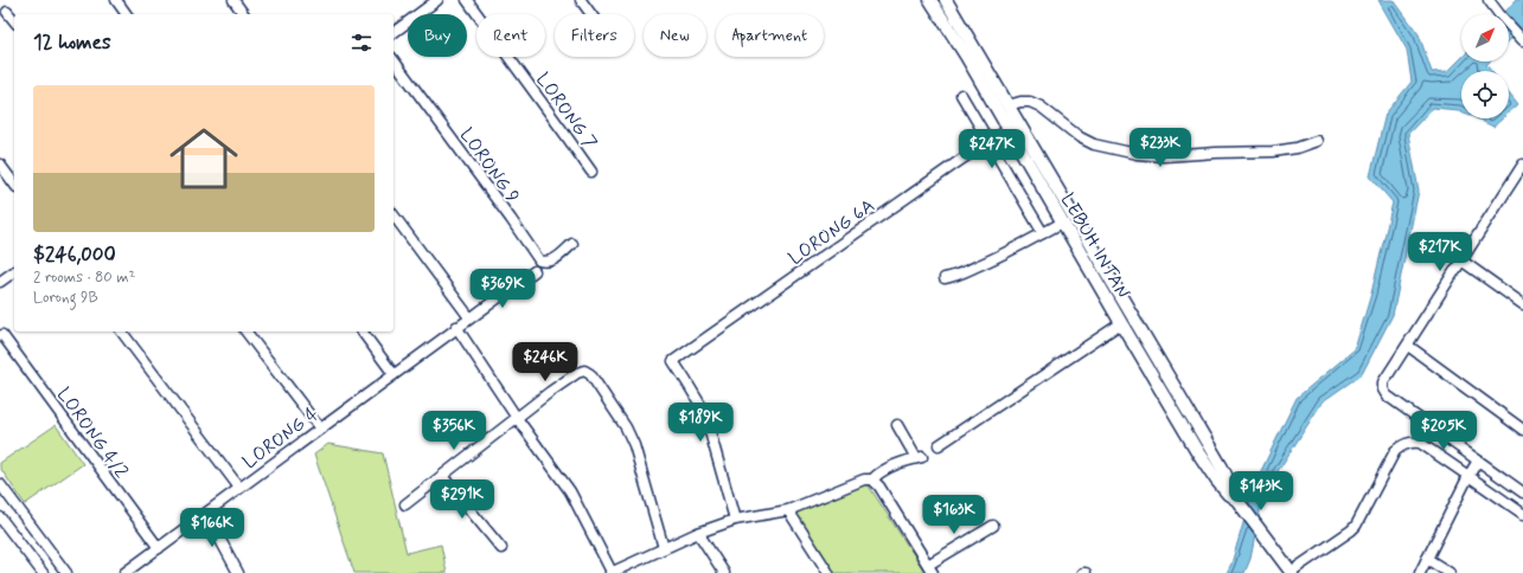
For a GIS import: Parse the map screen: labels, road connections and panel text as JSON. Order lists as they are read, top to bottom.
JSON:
{
  "streets": {
    "main road": ["LEBUH INTAN"],
    "street": [
      "LORONG 7",
      "LORONG 9",
      "LORONG 6A",
      "LORONG 4/2",
      "LORONG 4"
    ]
  },
  "crossings": [
    ["LORONG 6A", "LEBUH INTAN"],
    ["LORONG 4/2", "LORONG 4"]
  ],
  "north": "top right",
  "page": {
    "chip": [
      "Buy",
      "Rent",
      "Filters",
      "New",
      "Apartment"
    ],
    "heading": "12 homes",
    "list": [
      {
        "name": "$246,000",
        "note": "2 rooms · 80 m² · Lorong 9B"
      }
    ],
    "price": [
      "$233K",
      "$247K",
      "$217K",
      "$369K",
      "$246K",
      "$189K",
      "$356K",
      "$205K",
      "$143K",
      "$291K",
      "$163K",
      "$166K"
    ]
  }
}
